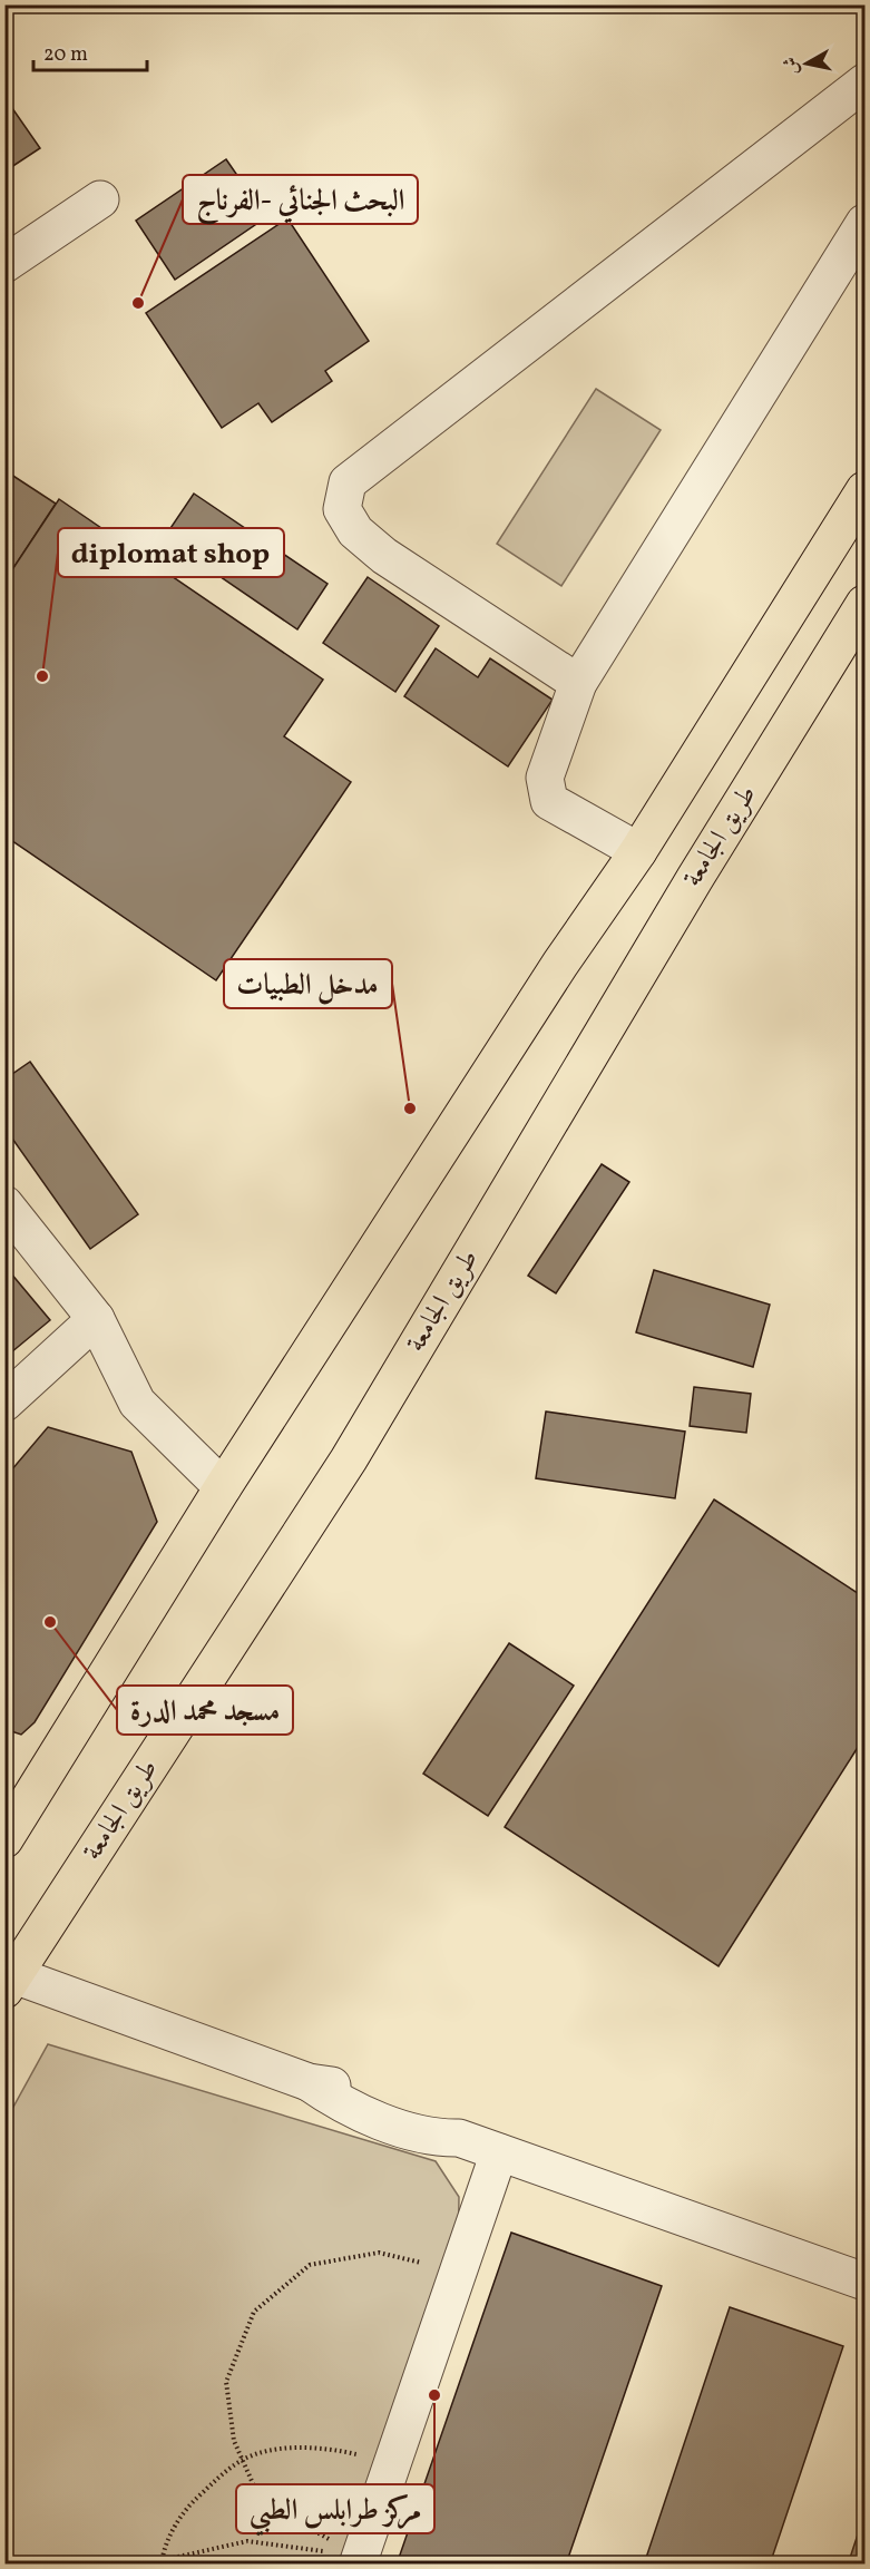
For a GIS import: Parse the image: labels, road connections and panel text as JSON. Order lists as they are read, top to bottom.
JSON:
{
  "streets": {
    "highway": ["طريق الجامعة"]
  },
  "places": [
    "البحث الجنائي -الفرناج",
    "diplomat shop",
    "مدخل الطبيات",
    "مسجد محمد الدرة",
    "مركز طرابلس الطبي"
  ],
  "scale_bar": "20 m",
  "north": "left"
}
